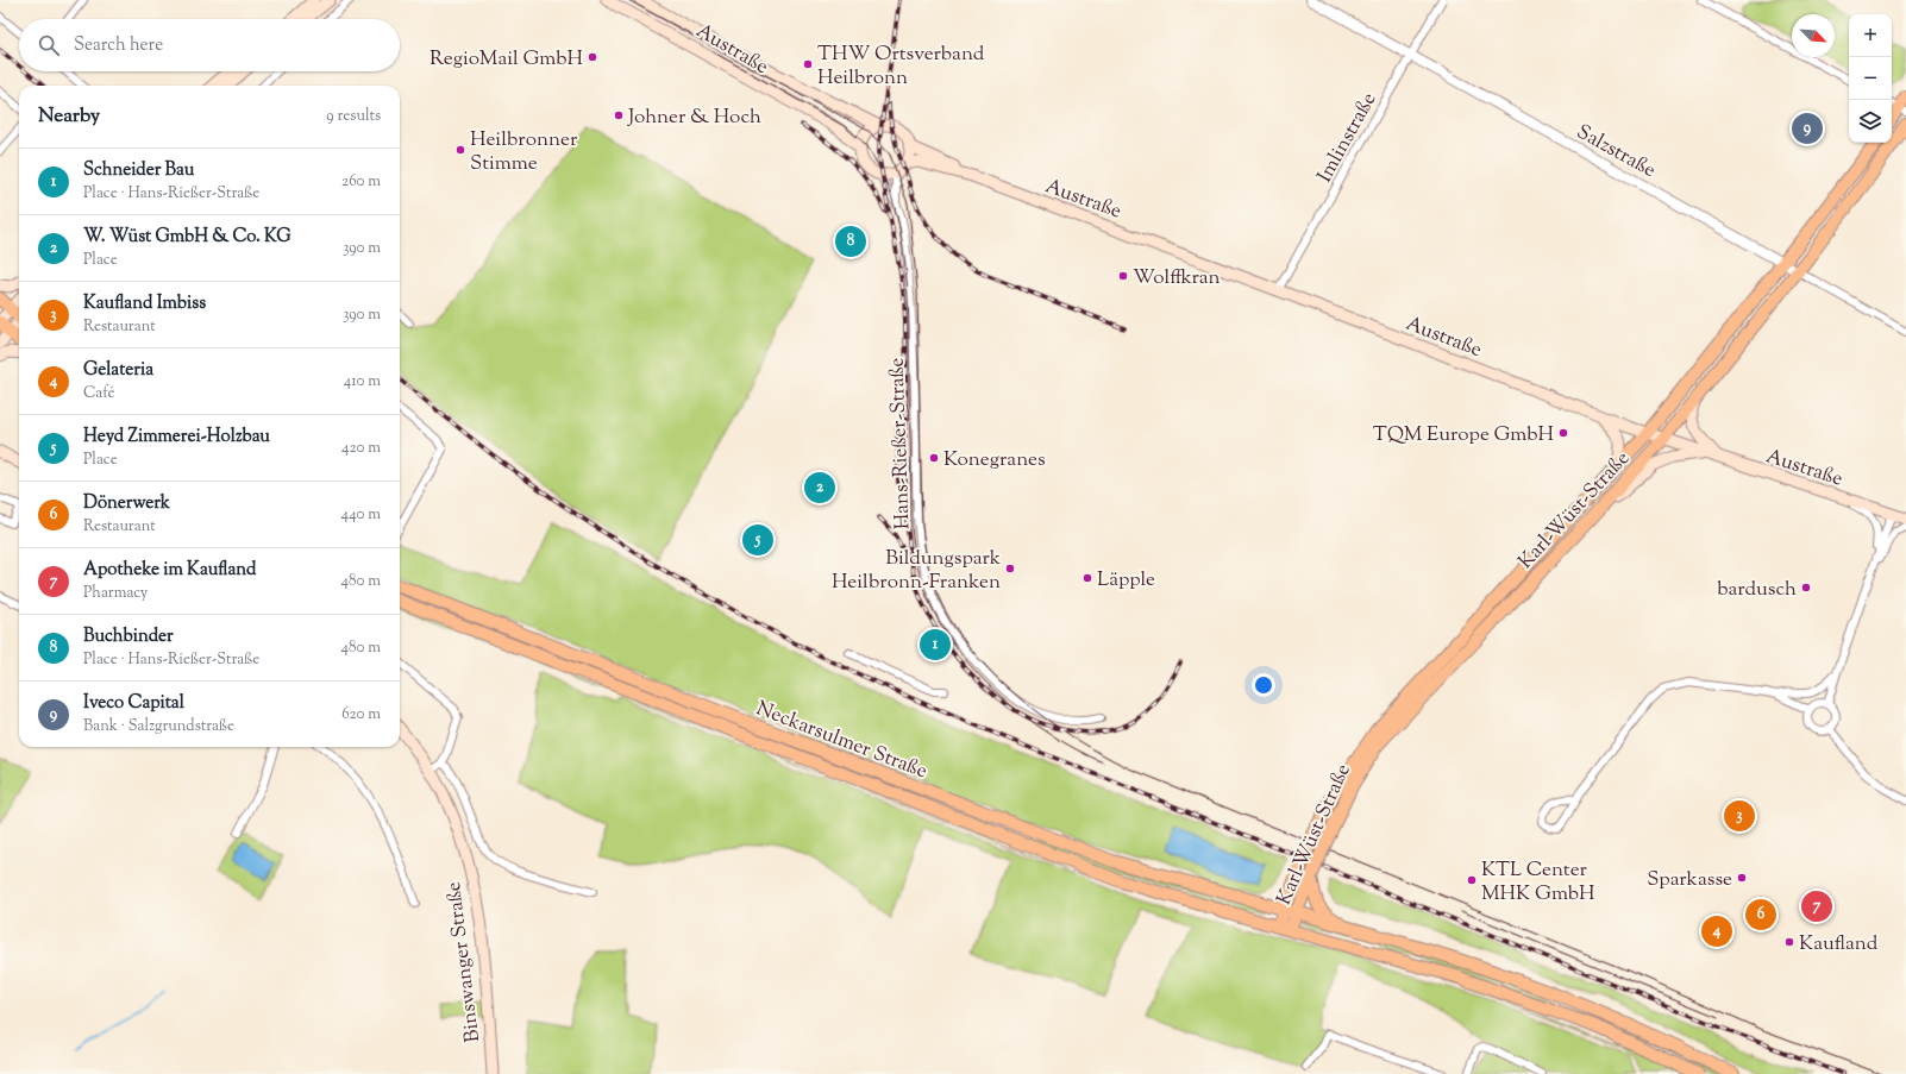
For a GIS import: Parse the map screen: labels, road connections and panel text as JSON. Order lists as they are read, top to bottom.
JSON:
{
  "streets": {
    "main road": [
      "Austraße",
      "Karl-Wüst-Straße",
      "Neckarsulmer Straße",
      "Binswanger Straße"
    ],
    "street": ["Imlinstraße", "Salzstraße", "Hans-Rießer-Straße"]
  },
  "crossings": [
    ["Austraße", "Imlinstraße"],
    ["Austraße", "Hans-Rießer-Straße"],
    ["Austraße", "Karl-Wüst-Straße"],
    ["Imlinstraße", "Salzstraße"],
    ["Salzstraße", "Karl-Wüst-Straße"],
    ["Karl-Wüst-Straße", "Neckarsulmer Straße"]
  ],
  "places": [
    "RegioMail GmbH",
    "THW Ortsverband Heilbronn",
    "Johner & Hoch",
    "Heilbronner Stimme",
    "Wolffkran",
    "TQM Europe GmbH",
    "Konegranes",
    "Bildungspark Heilbronn-Franken",
    "Läpple",
    "bardusch",
    "Sparkasse",
    "KTL Center MHK GmbH",
    "Kaufland"
  ],
  "north": "bottom right",
  "page": {
    "map_buttons": ["+", "−"],
    "search": "Search here",
    "heading": ["Nearby", "9 results"],
    "pins": [
      "9",
      "8",
      "2",
      "5",
      "1",
      "3",
      "7",
      "6",
      "4"
    ],
    "list": [
      {
        "mark": "1",
        "name": "Schneider Bau",
        "note": "Place · Hans-Rießer-Straße",
        "value": "260 m"
      },
      {
        "mark": "2",
        "name": "W. Wüst GmbH & Co. KG",
        "note": "Place",
        "value": "390 m"
      },
      {
        "mark": "3",
        "name": "Kaufland Imbiss",
        "note": "Restaurant",
        "value": "390 m"
      },
      {
        "mark": "4",
        "name": "Gelateria",
        "note": "Café",
        "value": "410 m"
      },
      {
        "mark": "5",
        "name": "Heyd Zimmerei-Holzbau",
        "note": "Place",
        "value": "420 m"
      },
      {
        "mark": "6",
        "name": "Dönerwerk",
        "note": "Restaurant",
        "value": "440 m"
      },
      {
        "mark": "7",
        "name": "Apotheke im Kaufland",
        "note": "Pharmacy",
        "value": "480 m"
      },
      {
        "mark": "8",
        "name": "Buchbinder",
        "note": "Place · Hans-Rießer-Straße",
        "value": "480 m"
      },
      {
        "mark": "9",
        "name": "Iveco Capital",
        "note": "Bank · Salzgrundstraße",
        "value": "620 m"
      }
    ]
  }
}
